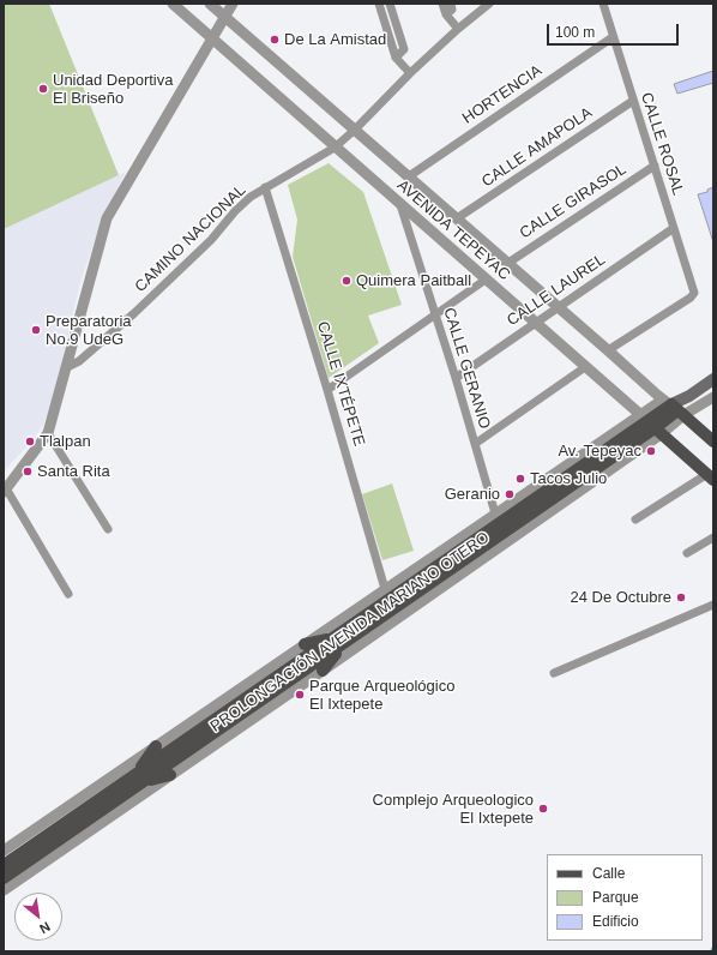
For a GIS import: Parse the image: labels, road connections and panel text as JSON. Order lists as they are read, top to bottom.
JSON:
{
  "streets": {
    "main road": ["AVENIDA TEPEYAC", "PROLONGACIÓN AVENIDA MARIANO OTERO"],
    "street": [
      "HORTENCIA",
      "CALLE ROSAL",
      "CALLE AMAPOLA",
      "CALLE GIRASOL",
      "CAMINO NACIONAL",
      "CALLE LAUREL",
      "CALLE GERANIO",
      "CALLE IXTÉPETE"
    ]
  },
  "crossings": [
    ["HORTENCIA", "CALLE ROSAL"],
    ["HORTENCIA", "AVENIDA TEPEYAC"],
    ["CALLE ROSAL", "CALLE AMAPOLA"],
    ["CALLE ROSAL", "CALLE GIRASOL"],
    ["CALLE ROSAL", "AVENIDA TEPEYAC"],
    ["CALLE ROSAL", "CALLE LAUREL"],
    ["CALLE AMAPOLA", "AVENIDA TEPEYAC"],
    ["CALLE GIRASOL", "AVENIDA TEPEYAC"],
    ["AVENIDA TEPEYAC", "CAMINO NACIONAL"],
    ["AVENIDA TEPEYAC", "CALLE LAUREL"],
    ["AVENIDA TEPEYAC", "CALLE GERANIO"],
    ["AVENIDA TEPEYAC", "PROLONGACIÓN AVENIDA MARIANO OTERO"],
    ["CAMINO NACIONAL", "CALLE IXTÉPETE"],
    ["CALLE LAUREL", "CALLE GERANIO"],
    ["CALLE GERANIO", "PROLONGACIÓN AVENIDA MARIANO OTERO"],
    ["CALLE IXTÉPETE", "PROLONGACIÓN AVENIDA MARIANO OTERO"]
  ],
  "places": [
    "De La Amistad",
    "Unidad Deportiva El Briseño",
    "Quimera Paitball",
    "Preparatoria No.9 UdeG",
    "Tlalpan",
    "Av. Tepeyac",
    "Santa Rita",
    "Tacos Julio",
    "Geranio",
    "24 De Octubre",
    "Parque Arqueológico El Ixtepete",
    "Complejo Arqueologico El Ixtepete"
  ],
  "legend": ["Calle", "Parque", "Edificio"],
  "scale_bar": "100 m",
  "north": "bottom right"
}
